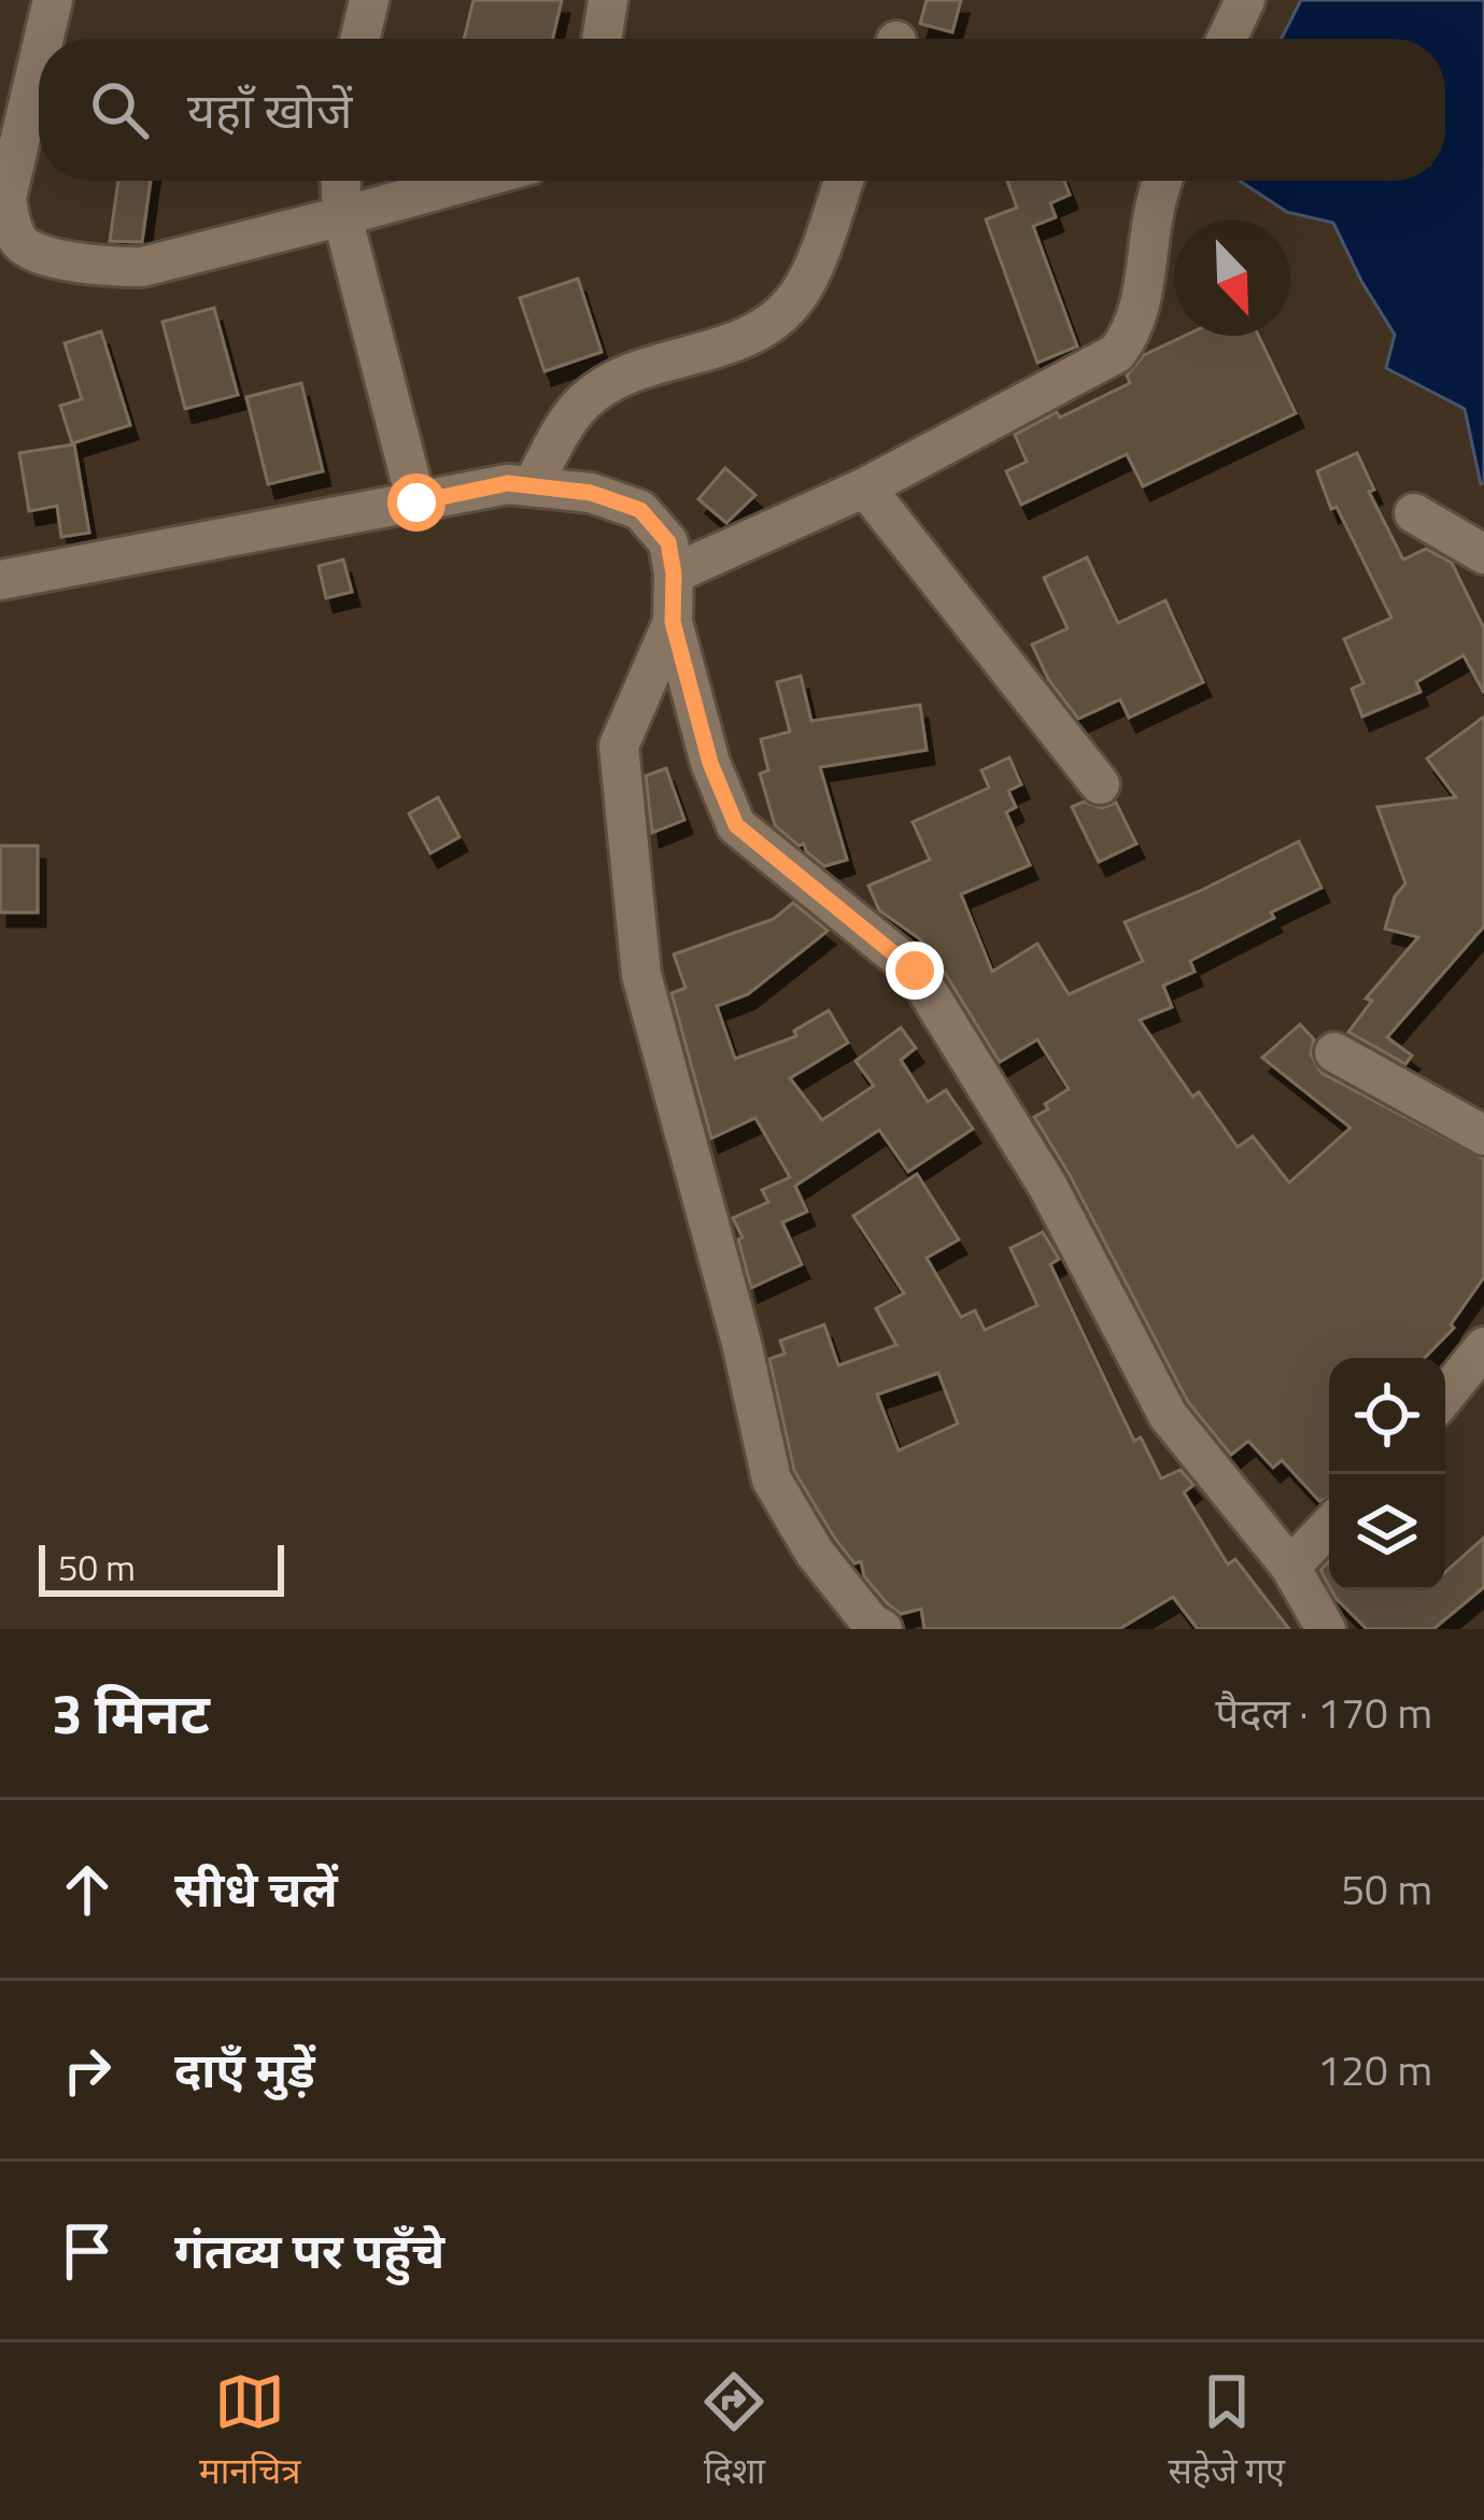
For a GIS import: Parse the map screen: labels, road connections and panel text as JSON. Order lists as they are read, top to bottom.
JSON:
{
  "scale_bar": "50 m",
  "north": "bottom right",
  "page": {
    "search": "यहाँ खोजें",
    "scale": "50 m",
    "heading": ["3 मिनट", "पैदल · 170 m"],
    "list": [
      ["सीधे चलें", "50 m"],
      ["दाएँ मुड़ें", "120 m"],
      "गंतव्य पर पहुँचे"
    ],
    "nav": ["मानचित्र", "दिशा", "सहेजे गए"]
  }
}
